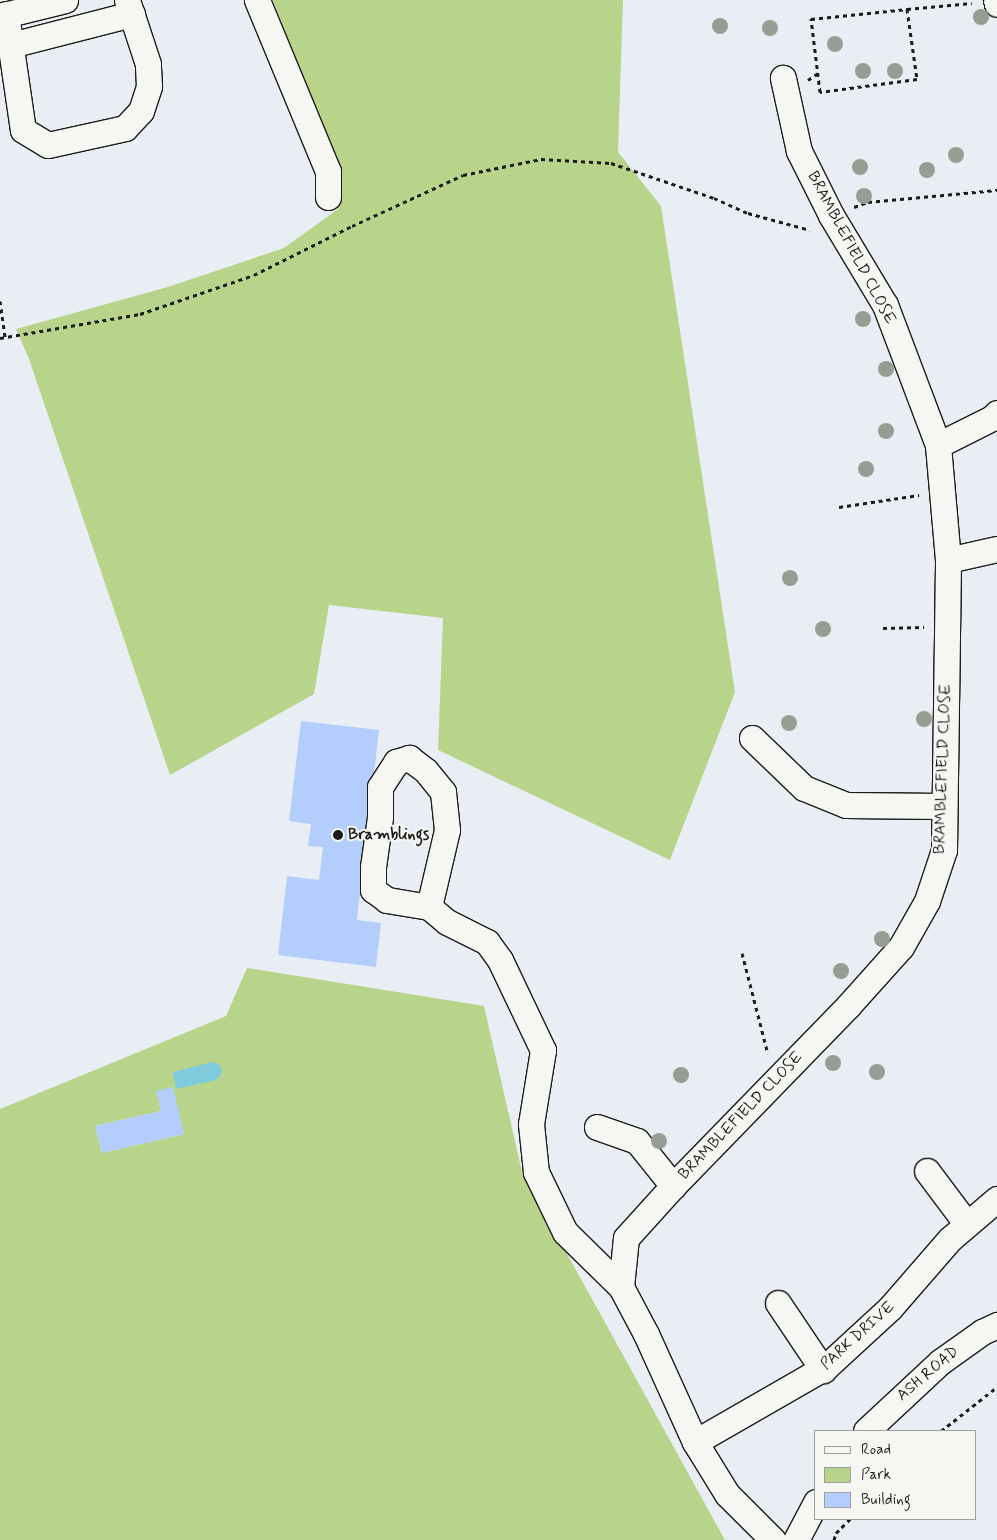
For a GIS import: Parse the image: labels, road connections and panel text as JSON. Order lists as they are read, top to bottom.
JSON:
{
  "streets": {
    "street": ["BRAMBLEFIELD CLOSE", "PARK DRIVE", "ASH ROAD"]
  },
  "places": ["Bramblings"],
  "legend": ["Road", "Park", "Building"]
}
